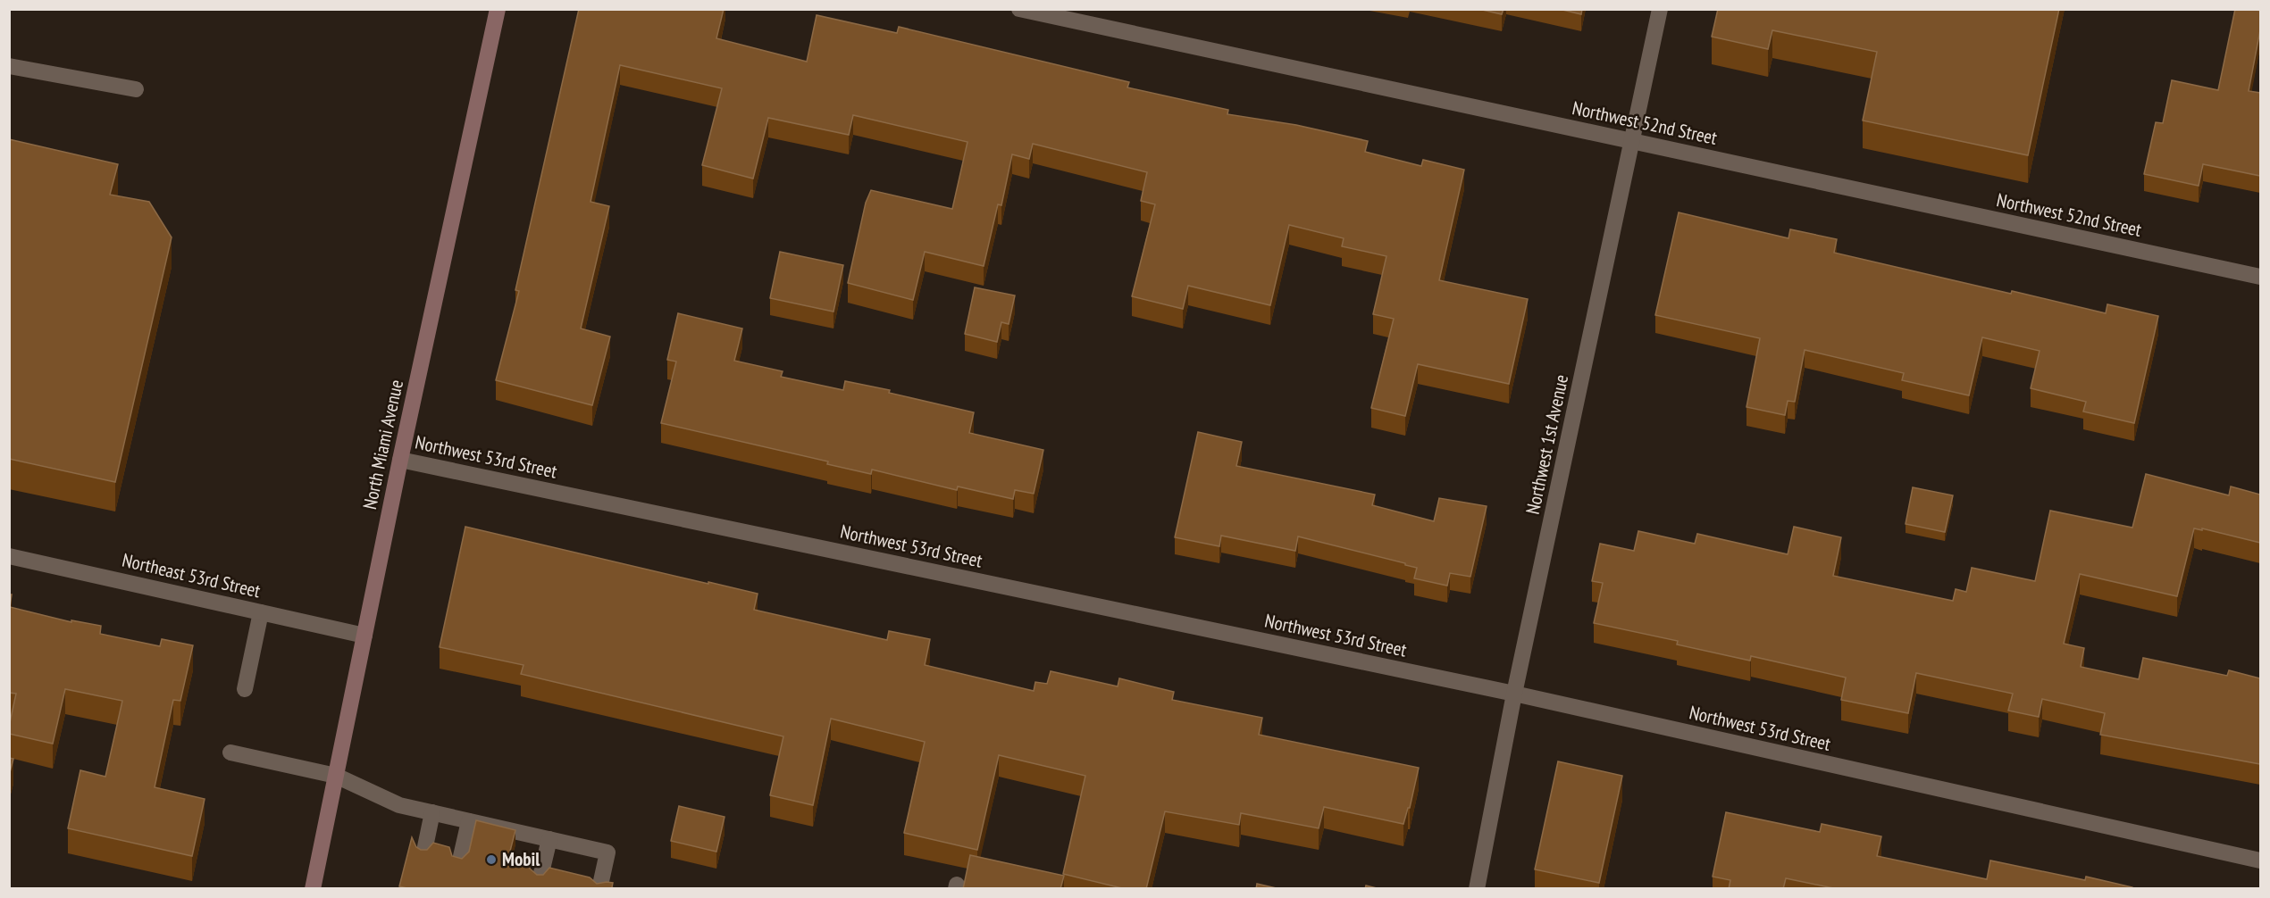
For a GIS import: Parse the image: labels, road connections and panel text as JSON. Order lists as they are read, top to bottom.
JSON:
{
  "streets": {
    "main road": ["North Miami Avenue"],
    "street": [
      "Northwest 52nd Street",
      "Northwest 1st Avenue",
      "Northwest 53rd Street",
      "Northeast 53rd Street"
    ]
  },
  "crossings": [
    ["Northwest 52nd Street", "Northwest 1st Avenue"],
    ["North Miami Avenue", "Northwest 53rd Street"],
    ["North Miami Avenue", "Northeast 53rd Street"],
    ["Northwest 1st Avenue", "Northwest 53rd Street"]
  ],
  "places": ["Mobil"]
}
